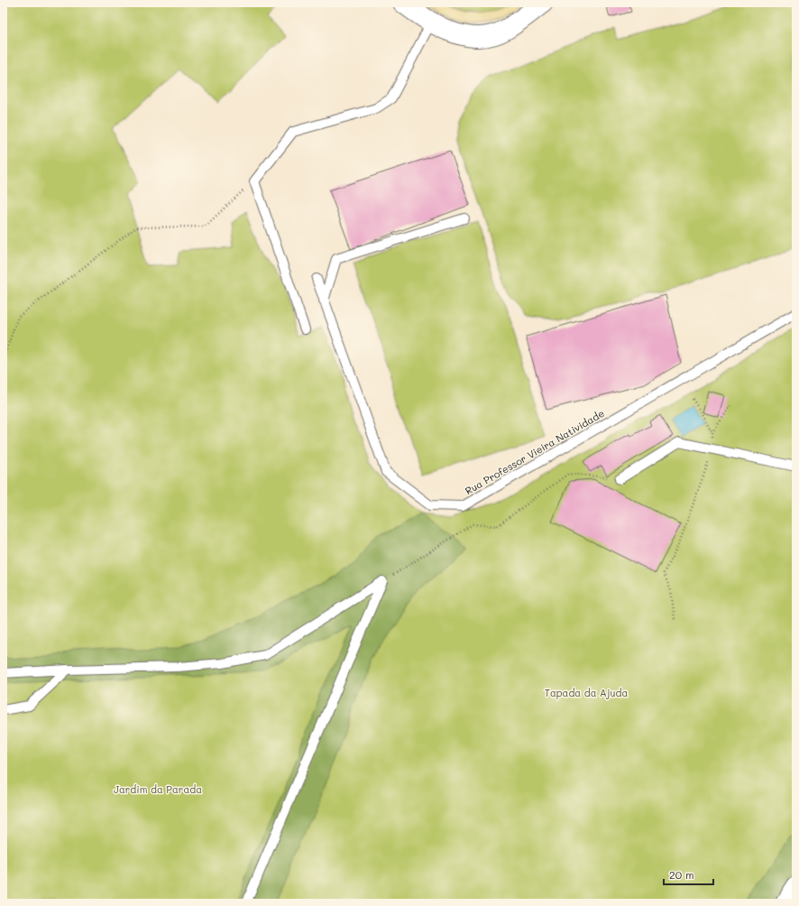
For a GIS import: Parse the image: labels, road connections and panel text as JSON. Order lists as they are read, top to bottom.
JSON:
{
  "streets": {
    "lane": ["Rua Professor Vieira Natividade"]
  },
  "parks": ["Tapada da Ajuda", "Jardim da Parada"],
  "scale_bar": "20 m"
}
